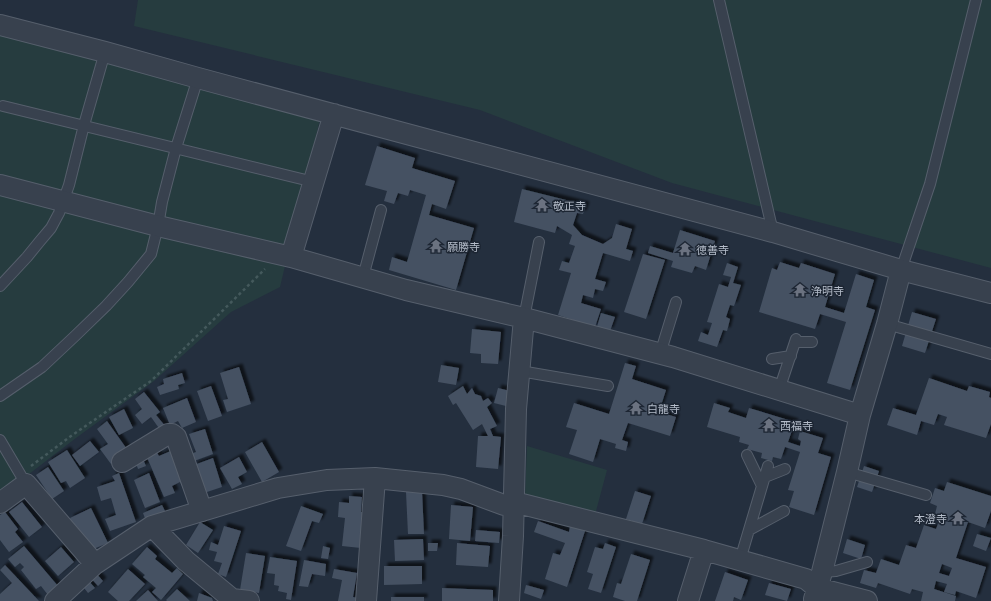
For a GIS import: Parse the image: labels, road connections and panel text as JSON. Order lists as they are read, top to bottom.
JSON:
{
  "places": {
    "temple": [
      "敬正寺",
      "願勝寺",
      "徳善寺",
      "浄明寺",
      "白龍寺",
      "西福寺",
      "本澄寺"
    ]
  }
}
